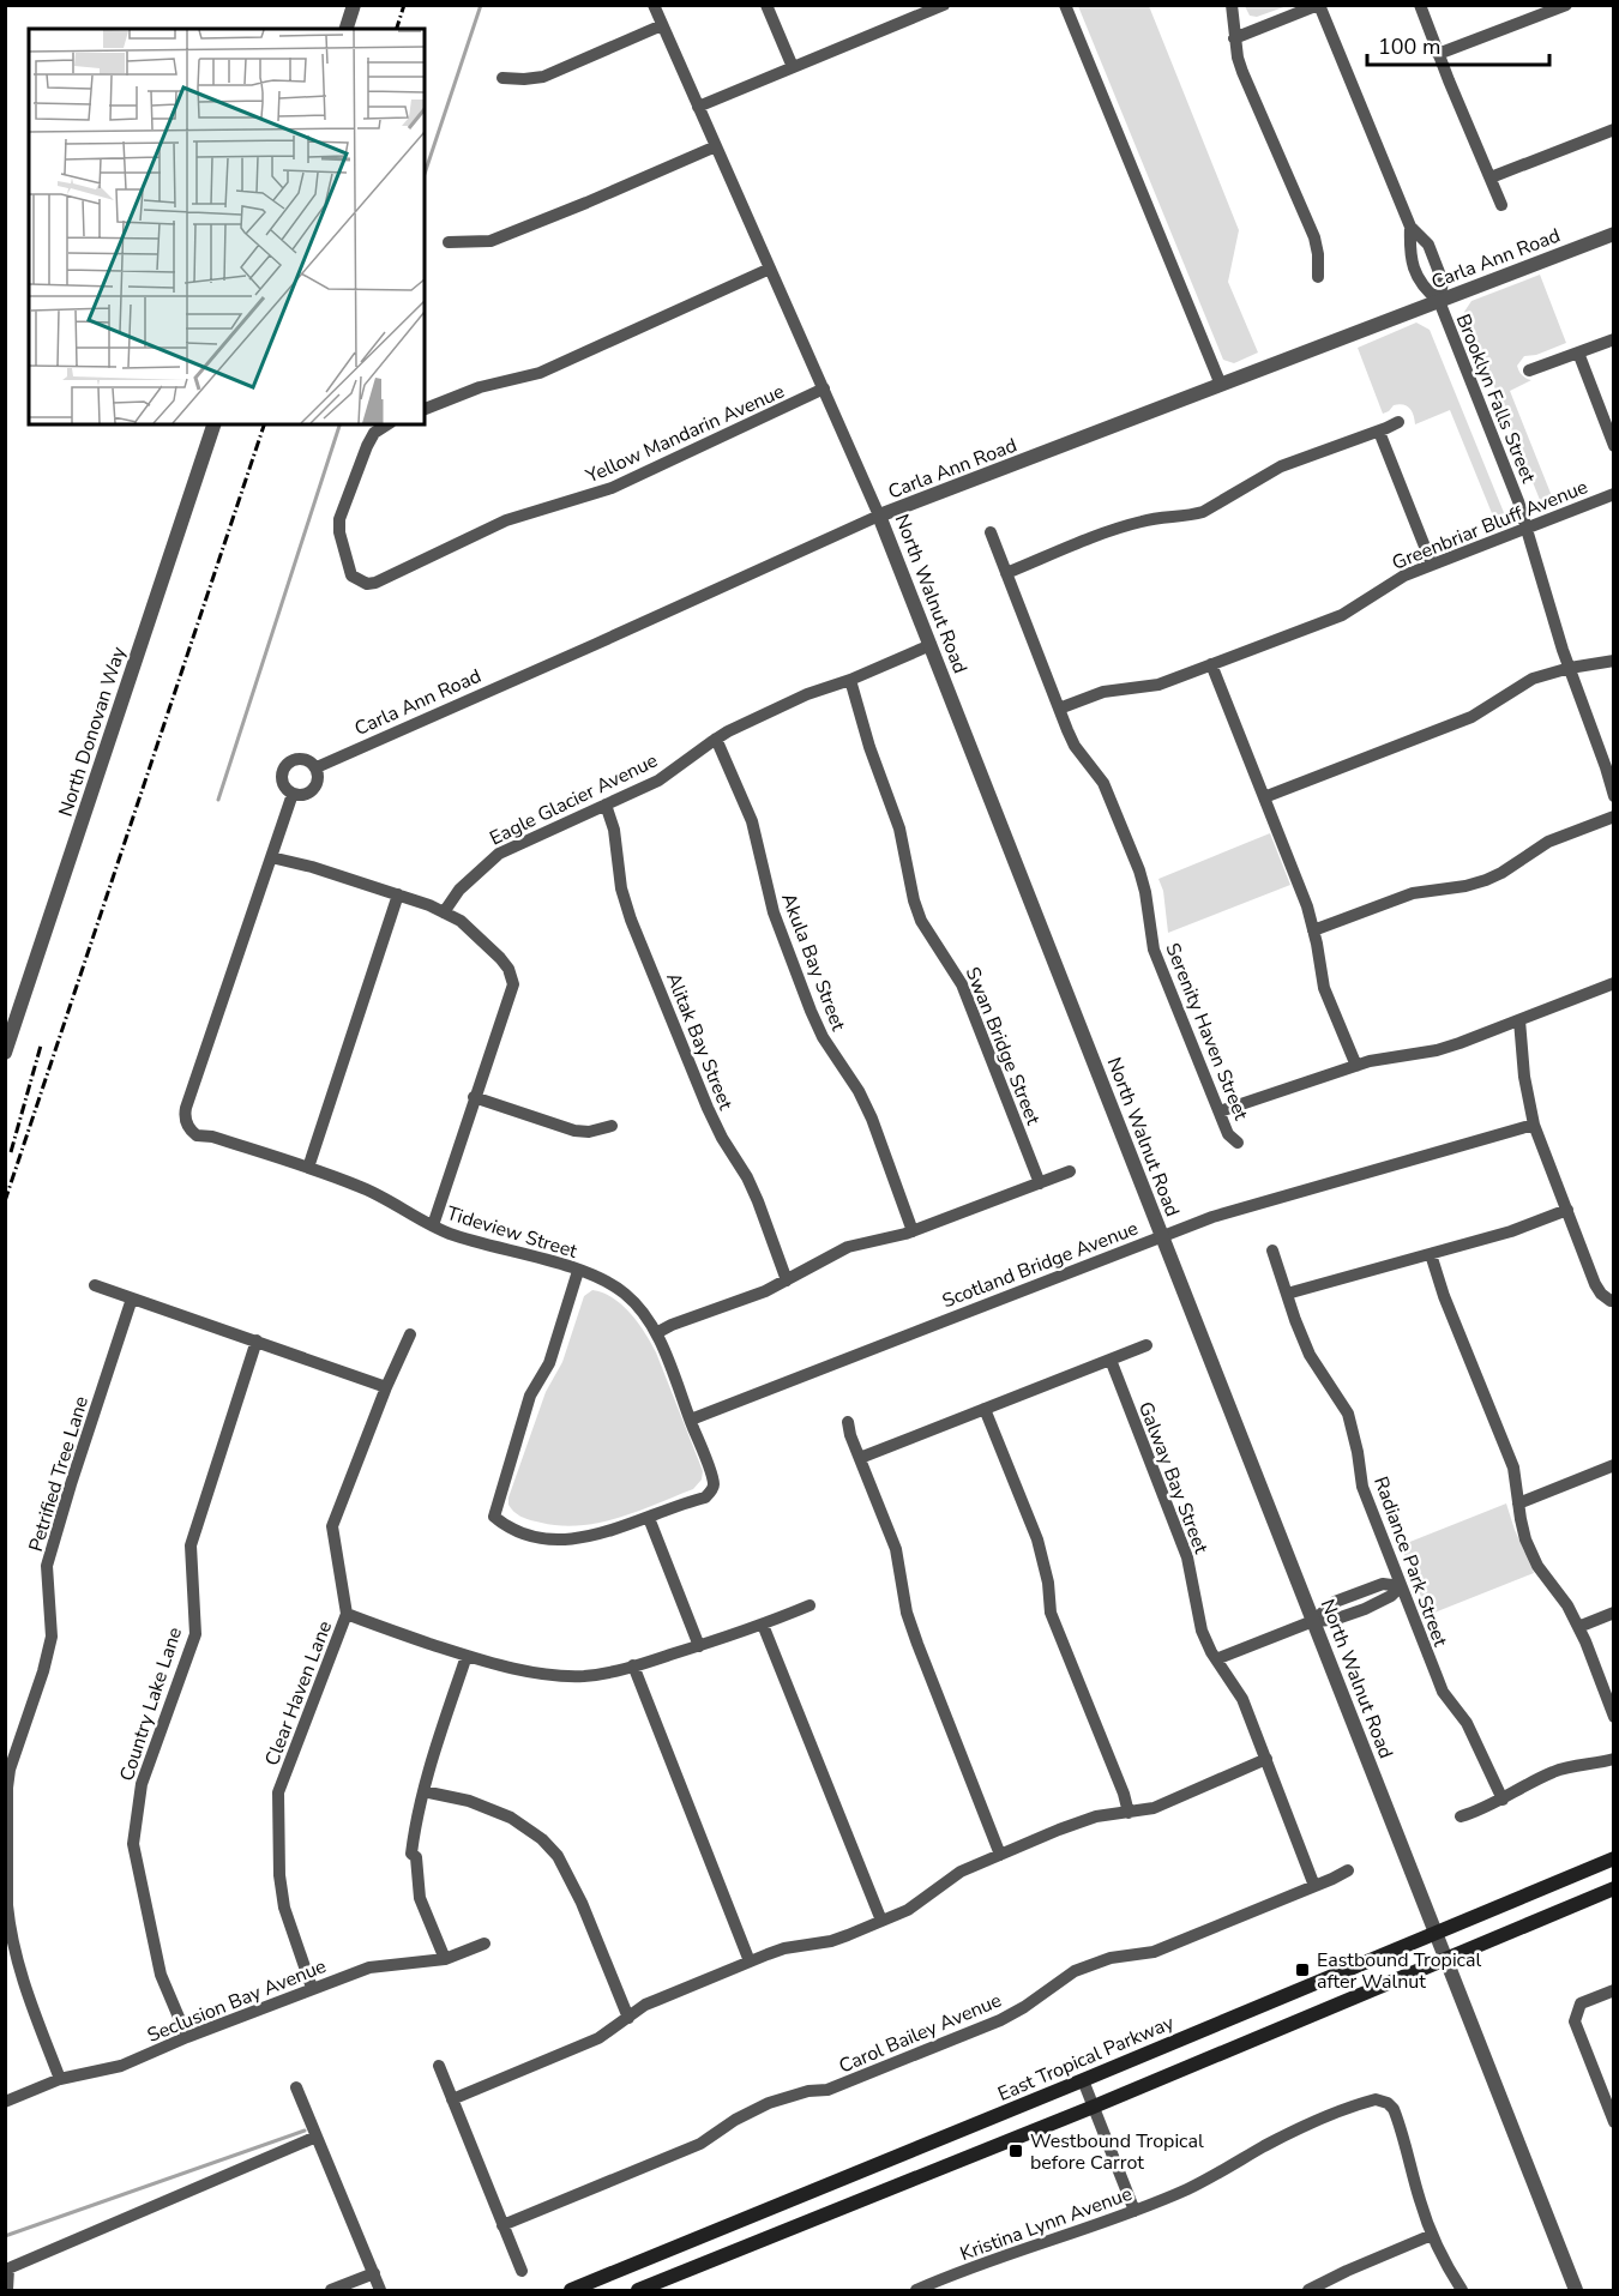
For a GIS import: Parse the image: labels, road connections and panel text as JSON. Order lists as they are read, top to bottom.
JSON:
{
  "streets": {
    "main road": ["East Tropical Parkway"],
    "street": [
      "Carla Ann Road",
      "Brooklyn Falls Street",
      "Yellow Mandarin Avenue",
      "Greenbriar Bluff Avenue",
      "North Walnut Road",
      "North Donovan Way",
      "Eagle Glacier Avenue",
      "Akula Bay Street",
      "Serenity Haven Street",
      "Alitak Bay Street",
      "Swan Bridge Street",
      "Tideview Street",
      "Scotland Bridge Avenue",
      "Petrified Tree Lane",
      "Galway Bay Street",
      "Radiance Park Street",
      "Clear Haven Lane",
      "Country Lake Lane",
      "Seclusion Bay Avenue",
      "Carol Bailey Avenue",
      "Kristina Lynn Avenue"
    ]
  },
  "crossings": [
    ["Carla Ann Road", "Brooklyn Falls Street"],
    ["Carla Ann Road", "North Walnut Road"],
    ["Brooklyn Falls Street", "Greenbriar Bluff Avenue"],
    ["Yellow Mandarin Avenue", "North Walnut Road"],
    ["Greenbriar Bluff Avenue", "Serenity Haven Street"],
    ["North Walnut Road", "Eagle Glacier Avenue"],
    ["North Walnut Road", "Scotland Bridge Avenue"],
    ["North Walnut Road", "East Tropical Parkway"],
    ["Eagle Glacier Avenue", "Akula Bay Street"],
    ["Eagle Glacier Avenue", "Alitak Bay Street"],
    ["Eagle Glacier Avenue", "Swan Bridge Street"],
    ["Tideview Street", "Scotland Bridge Avenue"],
    ["Petrified Tree Lane", "Seclusion Bay Avenue"],
    ["Galway Bay Street", "Carol Bailey Avenue"],
    ["Clear Haven Lane", "Seclusion Bay Avenue"],
    ["Country Lake Lane", "Seclusion Bay Avenue"]
  ],
  "places": {
    "transit": ["Eastbound Tropical after Walnut", "Westbound Tropical before Carrot"]
  },
  "scale_bar": "100 m"
}
